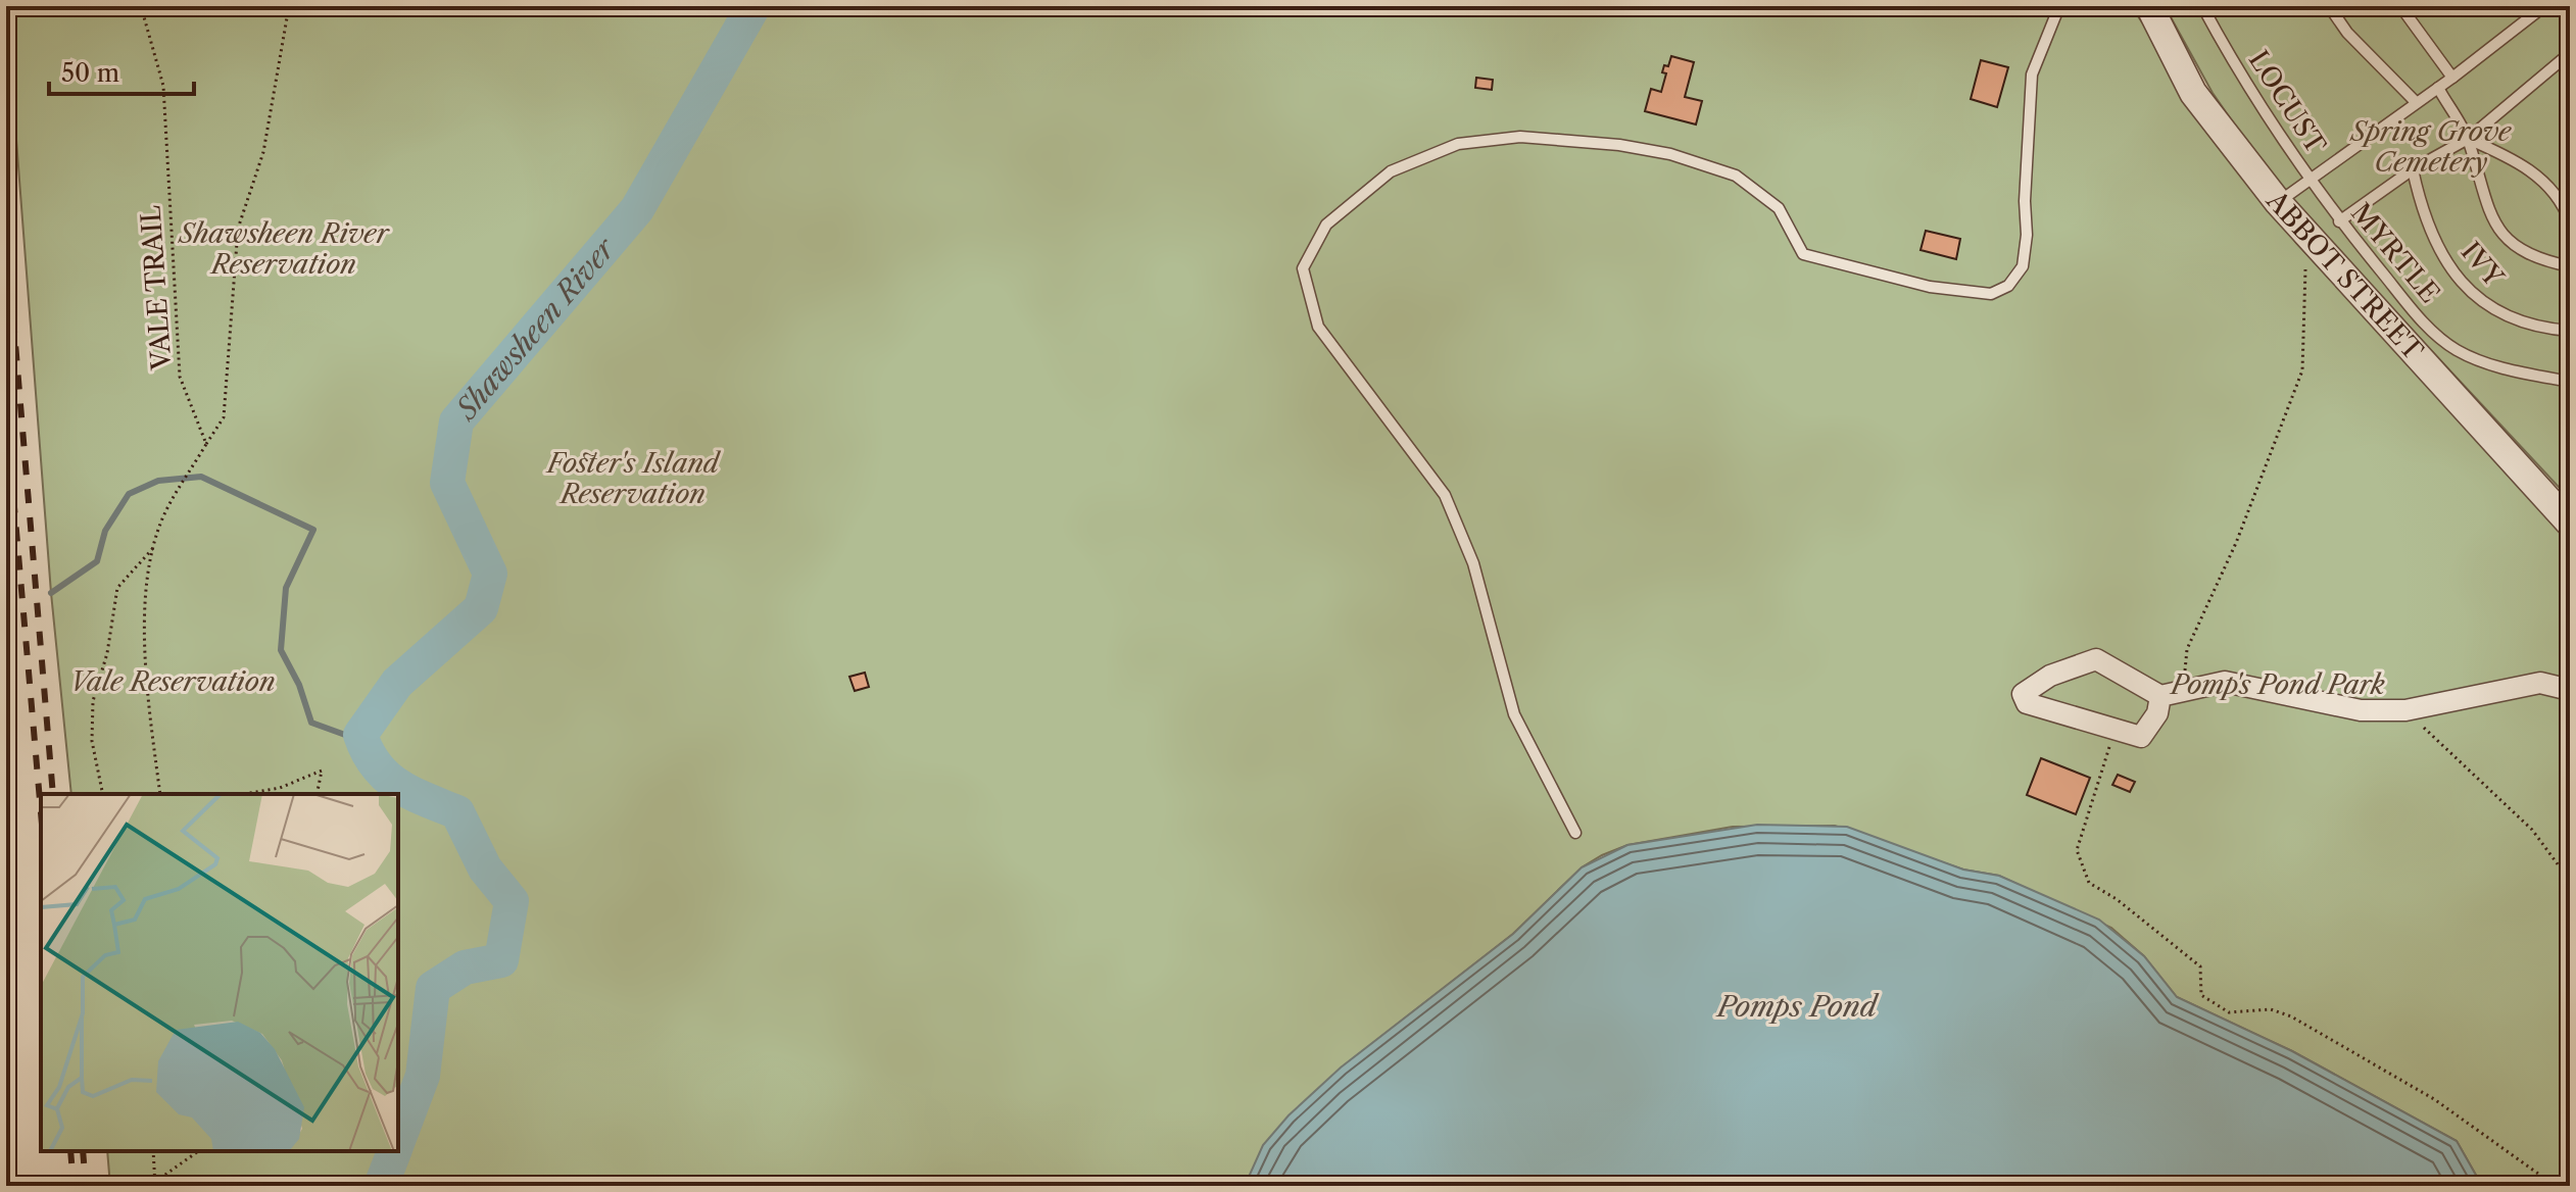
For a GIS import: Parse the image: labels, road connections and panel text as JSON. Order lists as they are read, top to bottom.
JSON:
{
  "streets": {
    "street": ["ABBOT STREET"],
    "lane": ["LOCUST", "MYRTLE", "IVY"],
    "path": ["VALE TRAIL"]
  },
  "crossings": [
    ["LOCUST", "MYRTLE"]
  ],
  "water": ["Shawsheen River", "Pomps Pond"],
  "parks": [
    "Spring Grove Cemetery",
    "Shawsheen River Reservation",
    "Foster's Island Reservation",
    "Vale Reservation",
    "Pomp's Pond Park"
  ],
  "scale_bar": "50 m"
}
